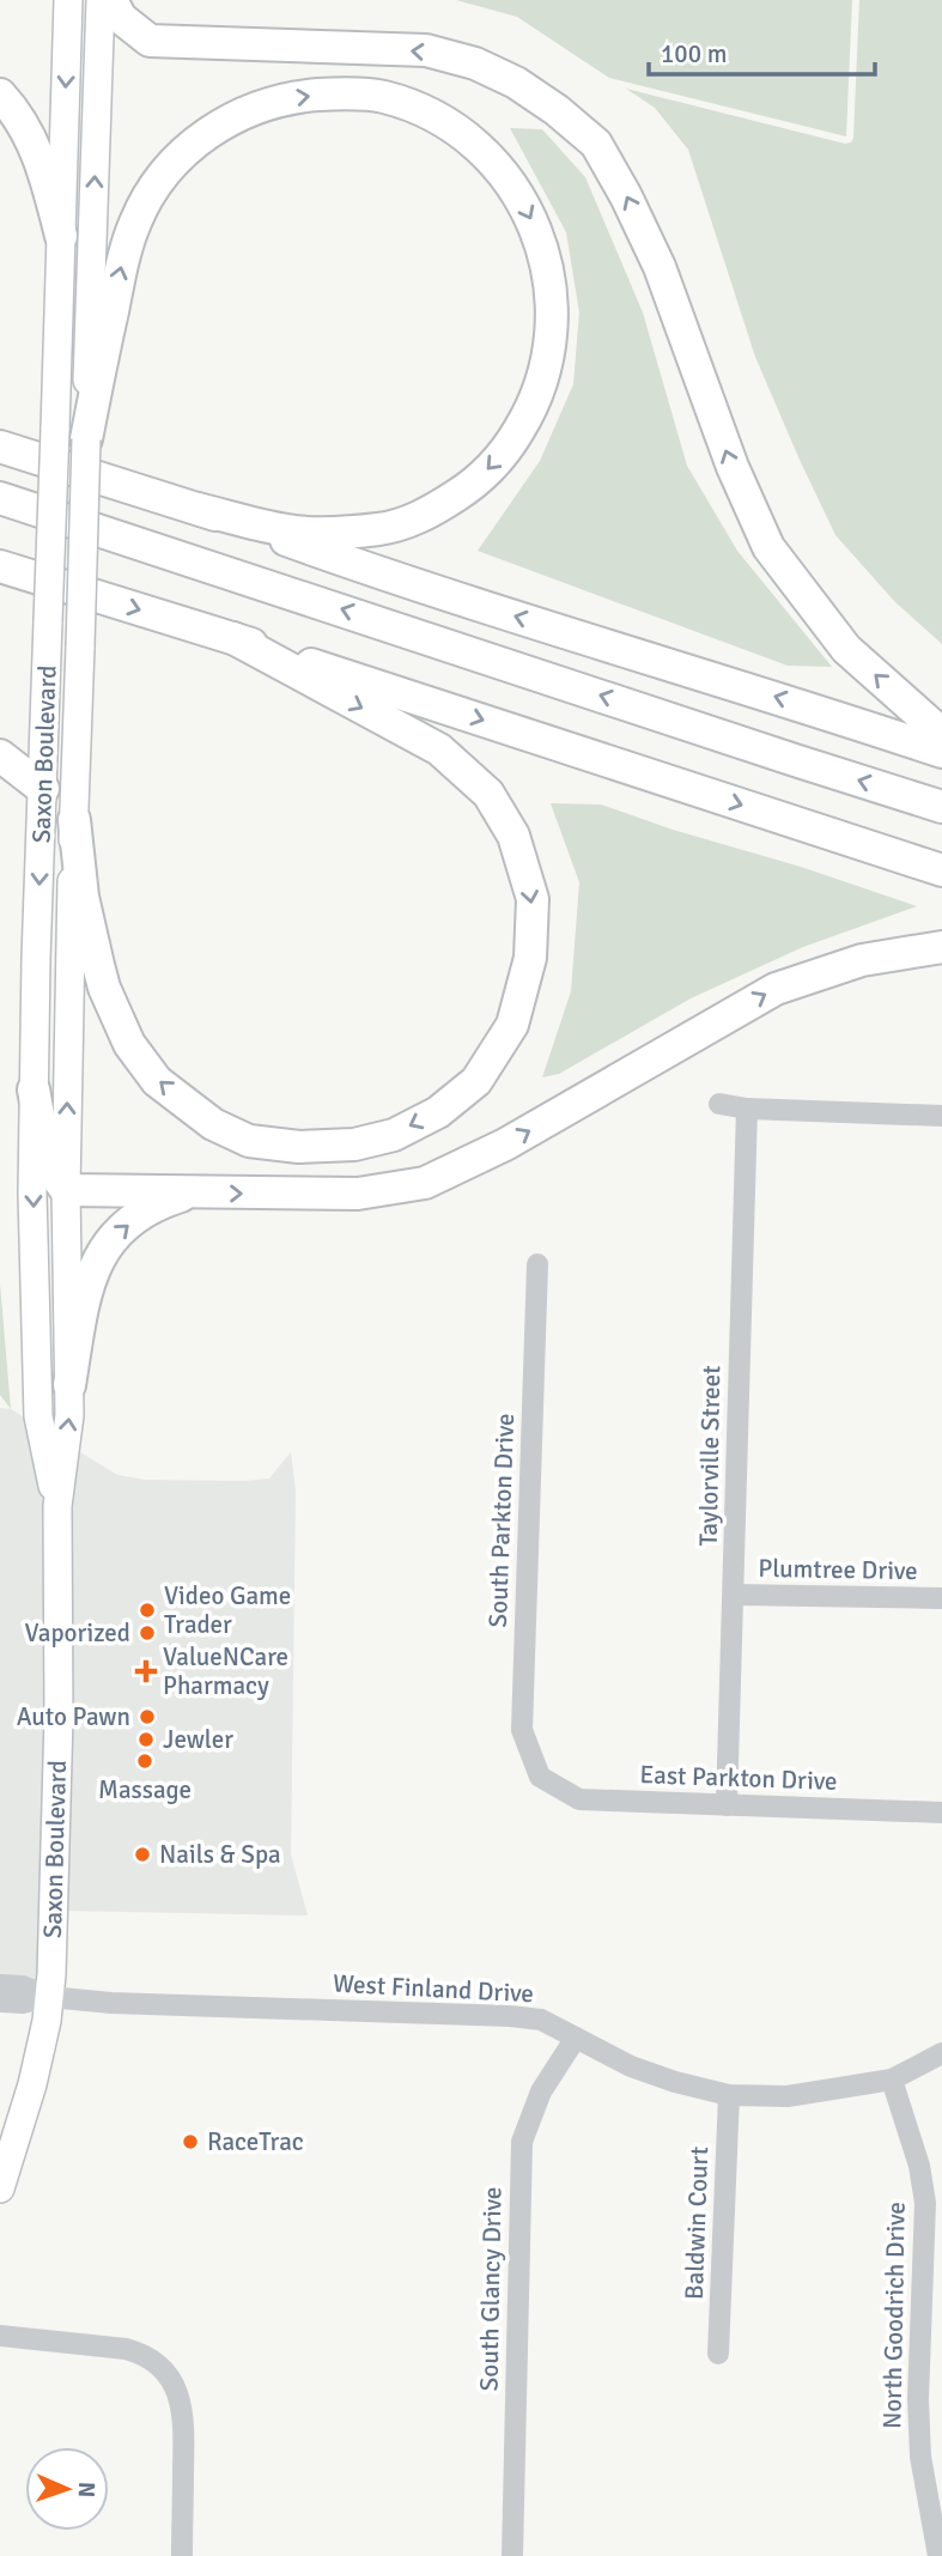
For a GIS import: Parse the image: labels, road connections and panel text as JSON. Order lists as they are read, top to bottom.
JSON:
{
  "streets": {
    "main road": ["Saxon Boulevard"],
    "street": [
      "Taylorville Street",
      "South Parkton Drive",
      "Plumtree Drive",
      "East Parkton Drive",
      "West Finland Drive",
      "Baldwin Court",
      "South Glancy Drive",
      "North Goodrich Drive"
    ]
  },
  "crossings": [
    ["Saxon Boulevard", "West Finland Drive"],
    ["Taylorville Street", "Plumtree Drive"],
    ["Taylorville Street", "East Parkton Drive"],
    ["South Parkton Drive", "East Parkton Drive"],
    ["West Finland Drive", "Baldwin Court"],
    ["West Finland Drive", "South Glancy Drive"],
    ["West Finland Drive", "North Goodrich Drive"]
  ],
  "places": {
    "other": [
      "Video Game Trader",
      "Vaporized",
      "Auto Pawn",
      "Jewler",
      "Massage",
      "Nails & Spa",
      "RaceTrac"
    ],
    "health": ["ValueNCare Pharmacy"]
  },
  "scale_bar": "100 m",
  "north": "right"
}
